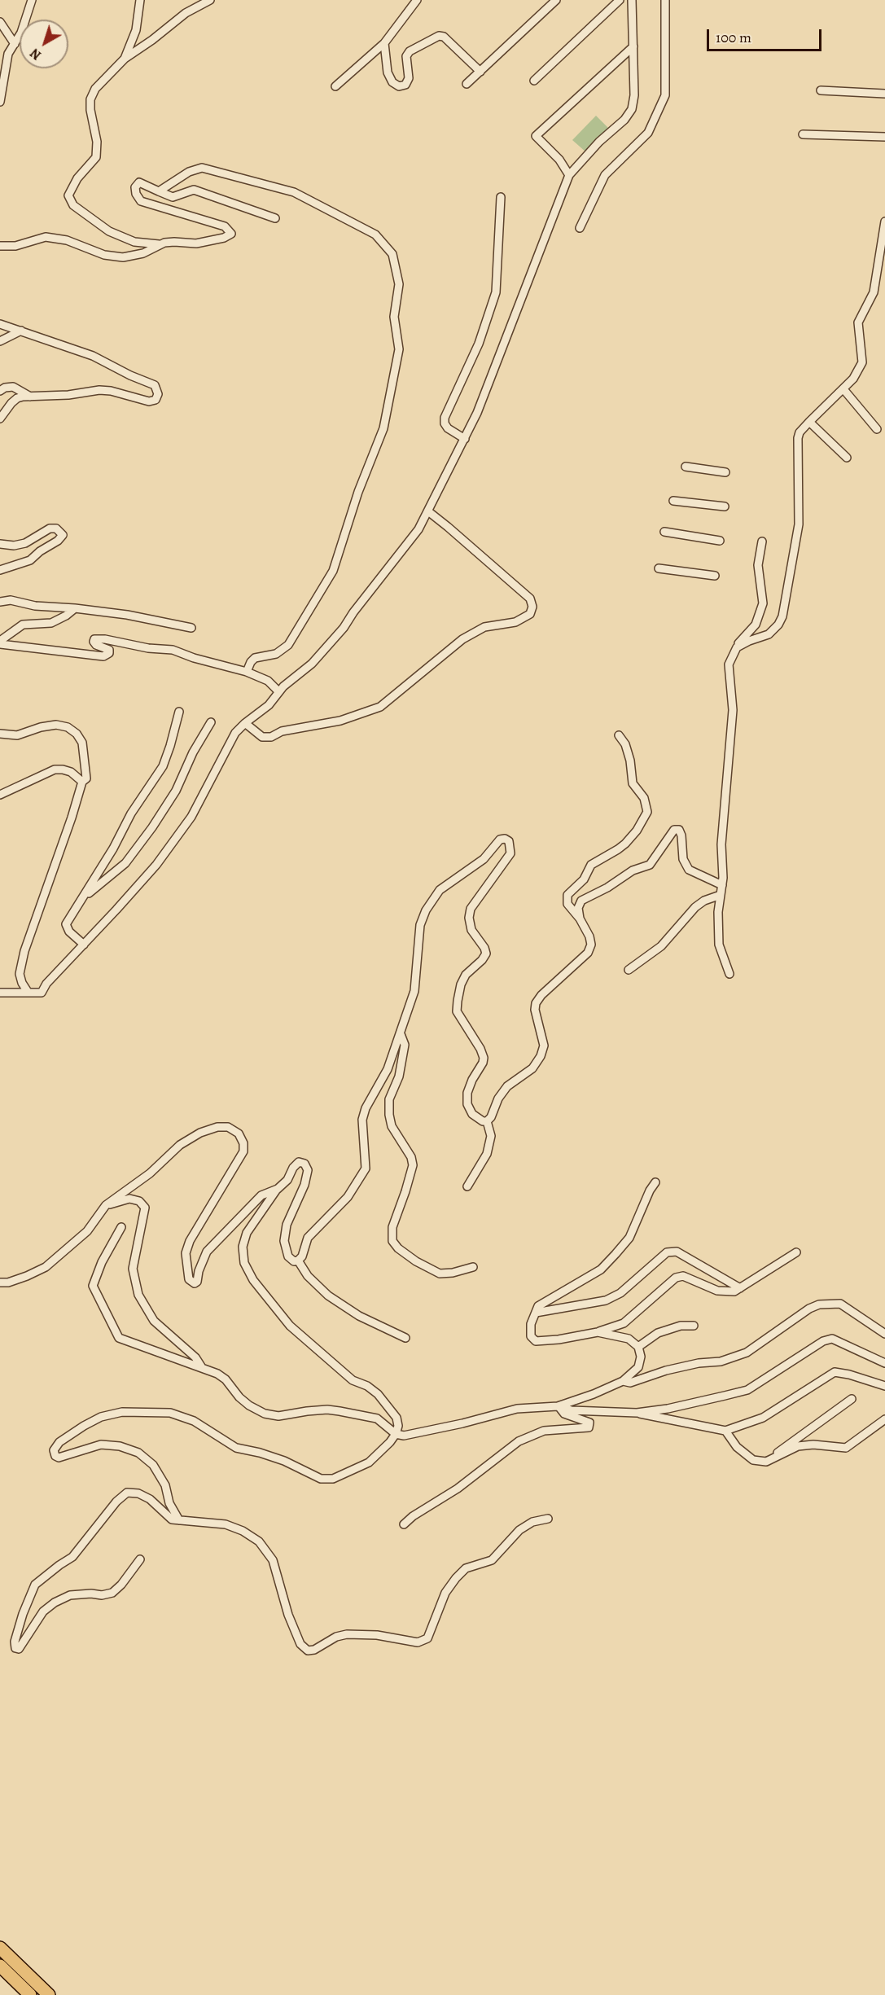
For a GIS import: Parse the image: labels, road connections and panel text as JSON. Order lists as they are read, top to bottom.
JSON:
{
  "scale_bar": "100 m",
  "north": "bottom left"
}
